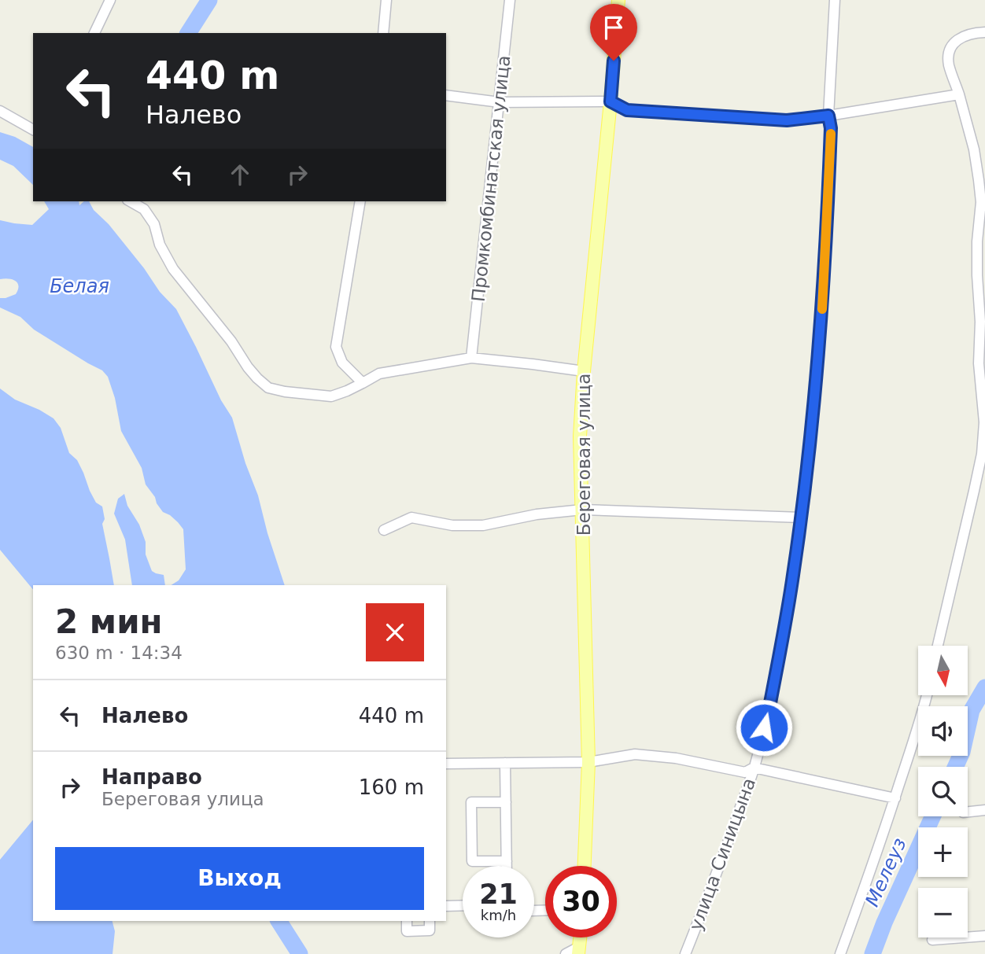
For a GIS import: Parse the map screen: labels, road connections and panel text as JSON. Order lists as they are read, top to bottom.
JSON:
{
  "streets": {
    "main road": ["Береговая улица"],
    "street": ["Промкомбинатская улица", "улица Синицына"]
  },
  "water": ["Белая", "Мелеуз"],
  "north": "bottom",
  "page": {
    "turn": ["440 m", "Налево"],
    "heading": ["2 мин", "630 m · 14:34"],
    "map_buttons": ["+", "−"],
    "list": [
      {
        "name": "Налево",
        "value": "440 m"
      },
      {
        "name": "Направо",
        "note": "Береговая улица",
        "value": "160 m"
      }
    ],
    "buttons": "Выход",
    "speed": "21 km/h",
    "limit": "30"
  }
}
